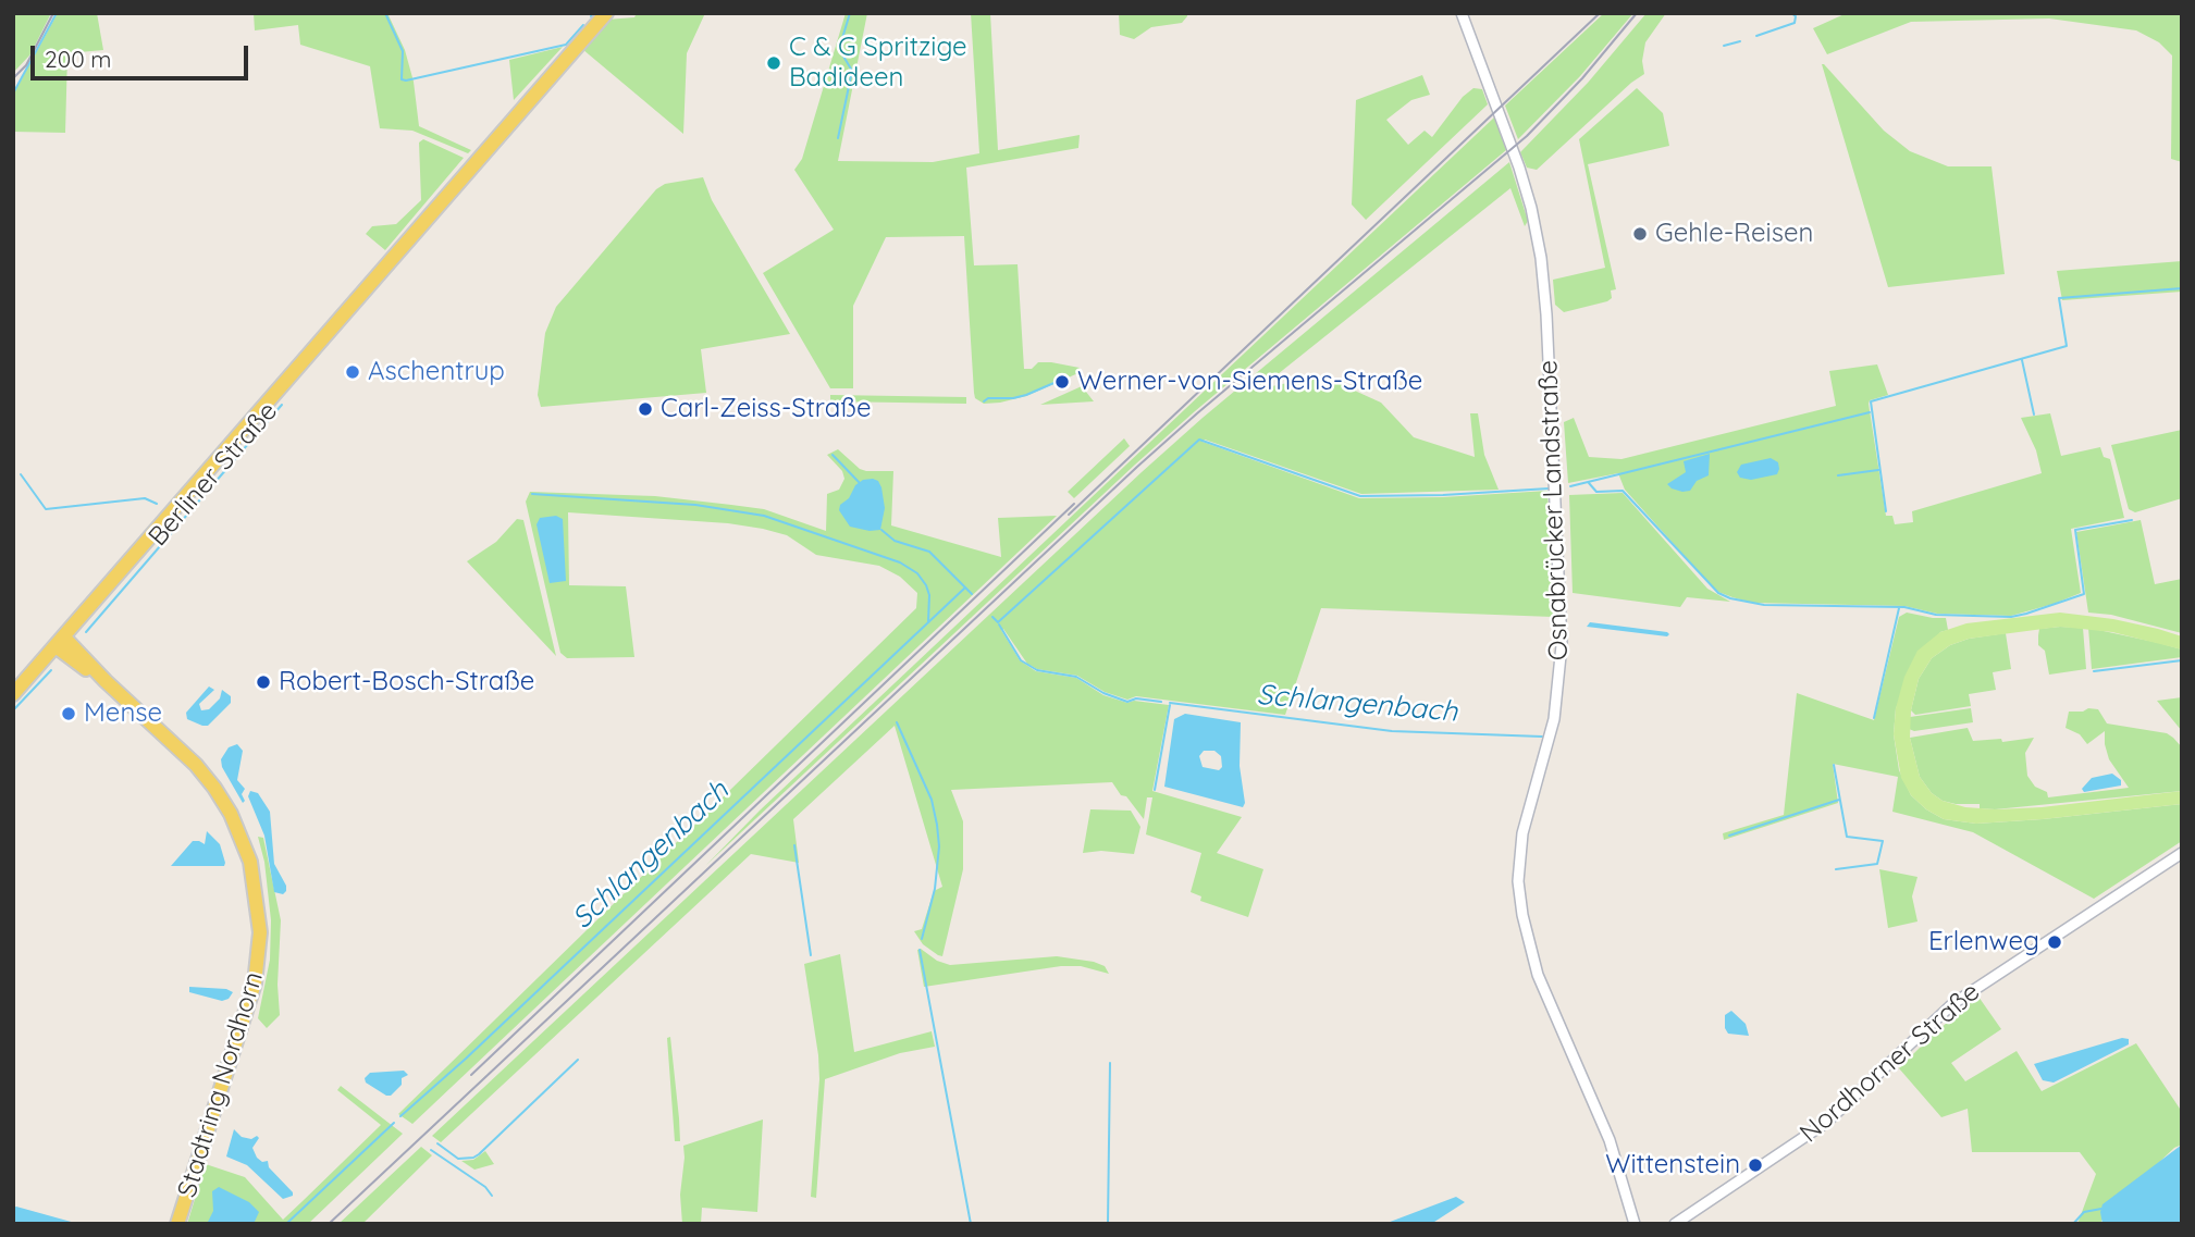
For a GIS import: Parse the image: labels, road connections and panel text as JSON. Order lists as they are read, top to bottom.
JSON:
{
  "streets": {
    "main road": ["Berliner Straße", "Stadtring Nordhorn"],
    "street": ["Osnabrücker Landstraße", "Nordhorner Straße"]
  },
  "crossings": [
    ["Berliner Straße", "Stadtring Nordhorn"]
  ],
  "water": ["Schlangenbach"],
  "places": [
    "C & G Spritzige Badideen",
    "Gehle-Reisen",
    "Aschentrup",
    "Werner-von-Siemens-Straße",
    "Carl-Zeiss-Straße",
    "Robert-Bosch-Straße",
    "Mense",
    "Erlenweg",
    "Wittenstein"
  ],
  "scale_bar": "200 m"
}
